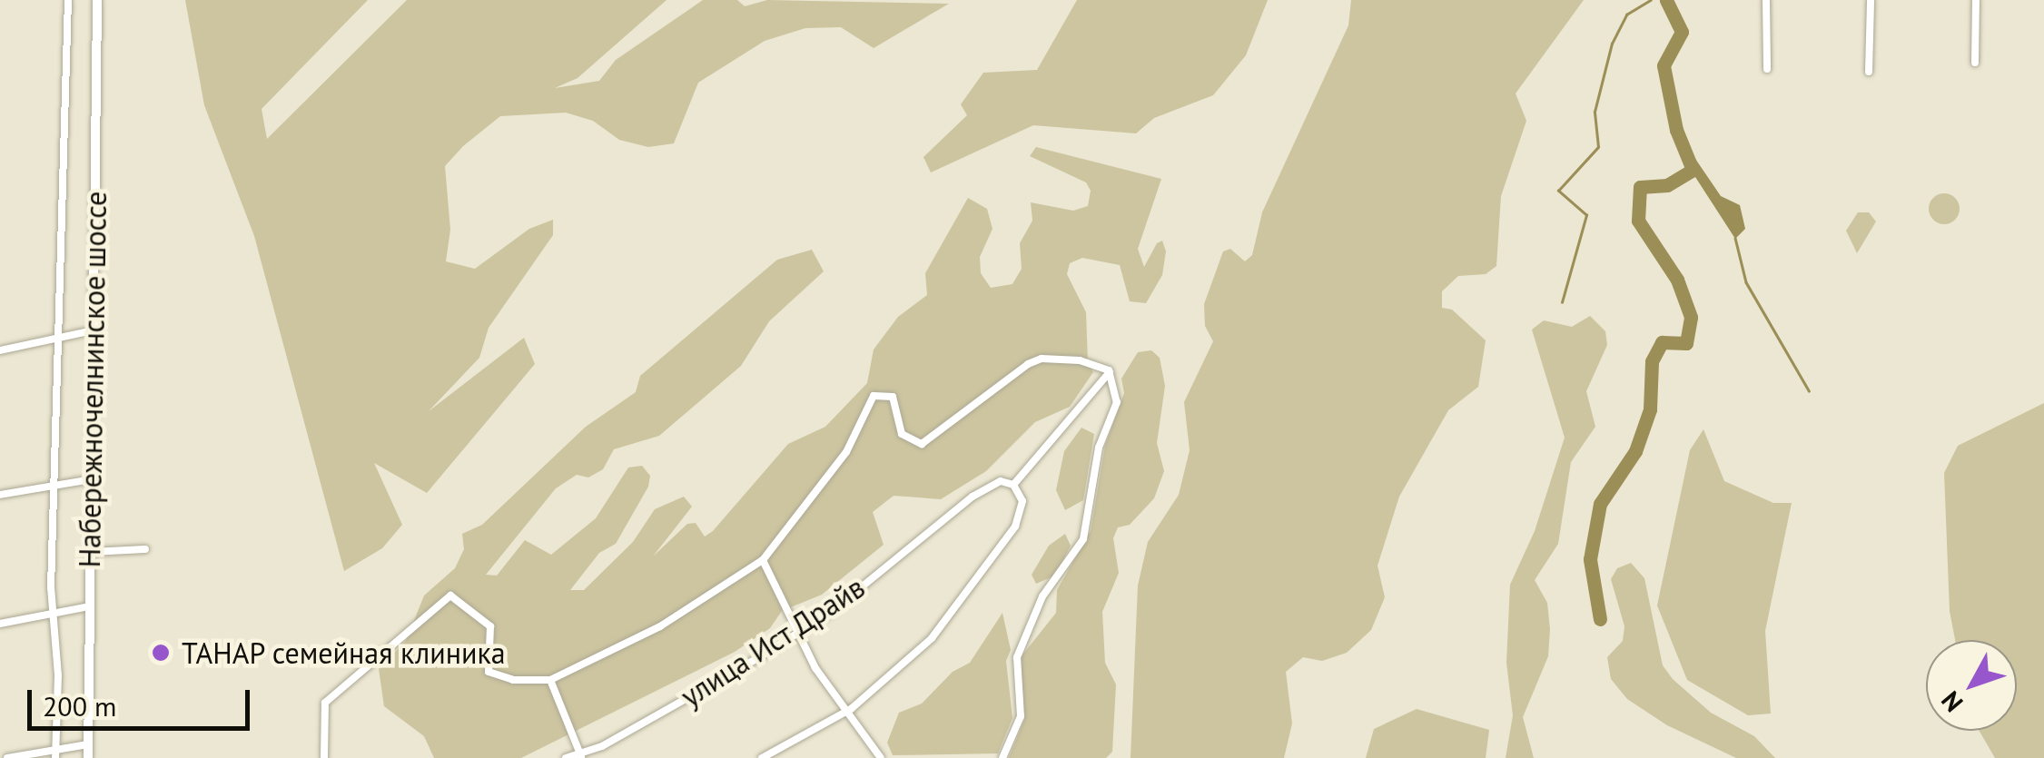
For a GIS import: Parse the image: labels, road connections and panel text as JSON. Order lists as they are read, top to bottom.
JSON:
{
  "streets": {
    "main road": ["Набережночелнинское шоссе"],
    "street": ["улица Ист Драйв"]
  },
  "places": ["ТАНАР семейная клиника"],
  "scale_bar": "200 m",
  "north": "bottom left"
}
